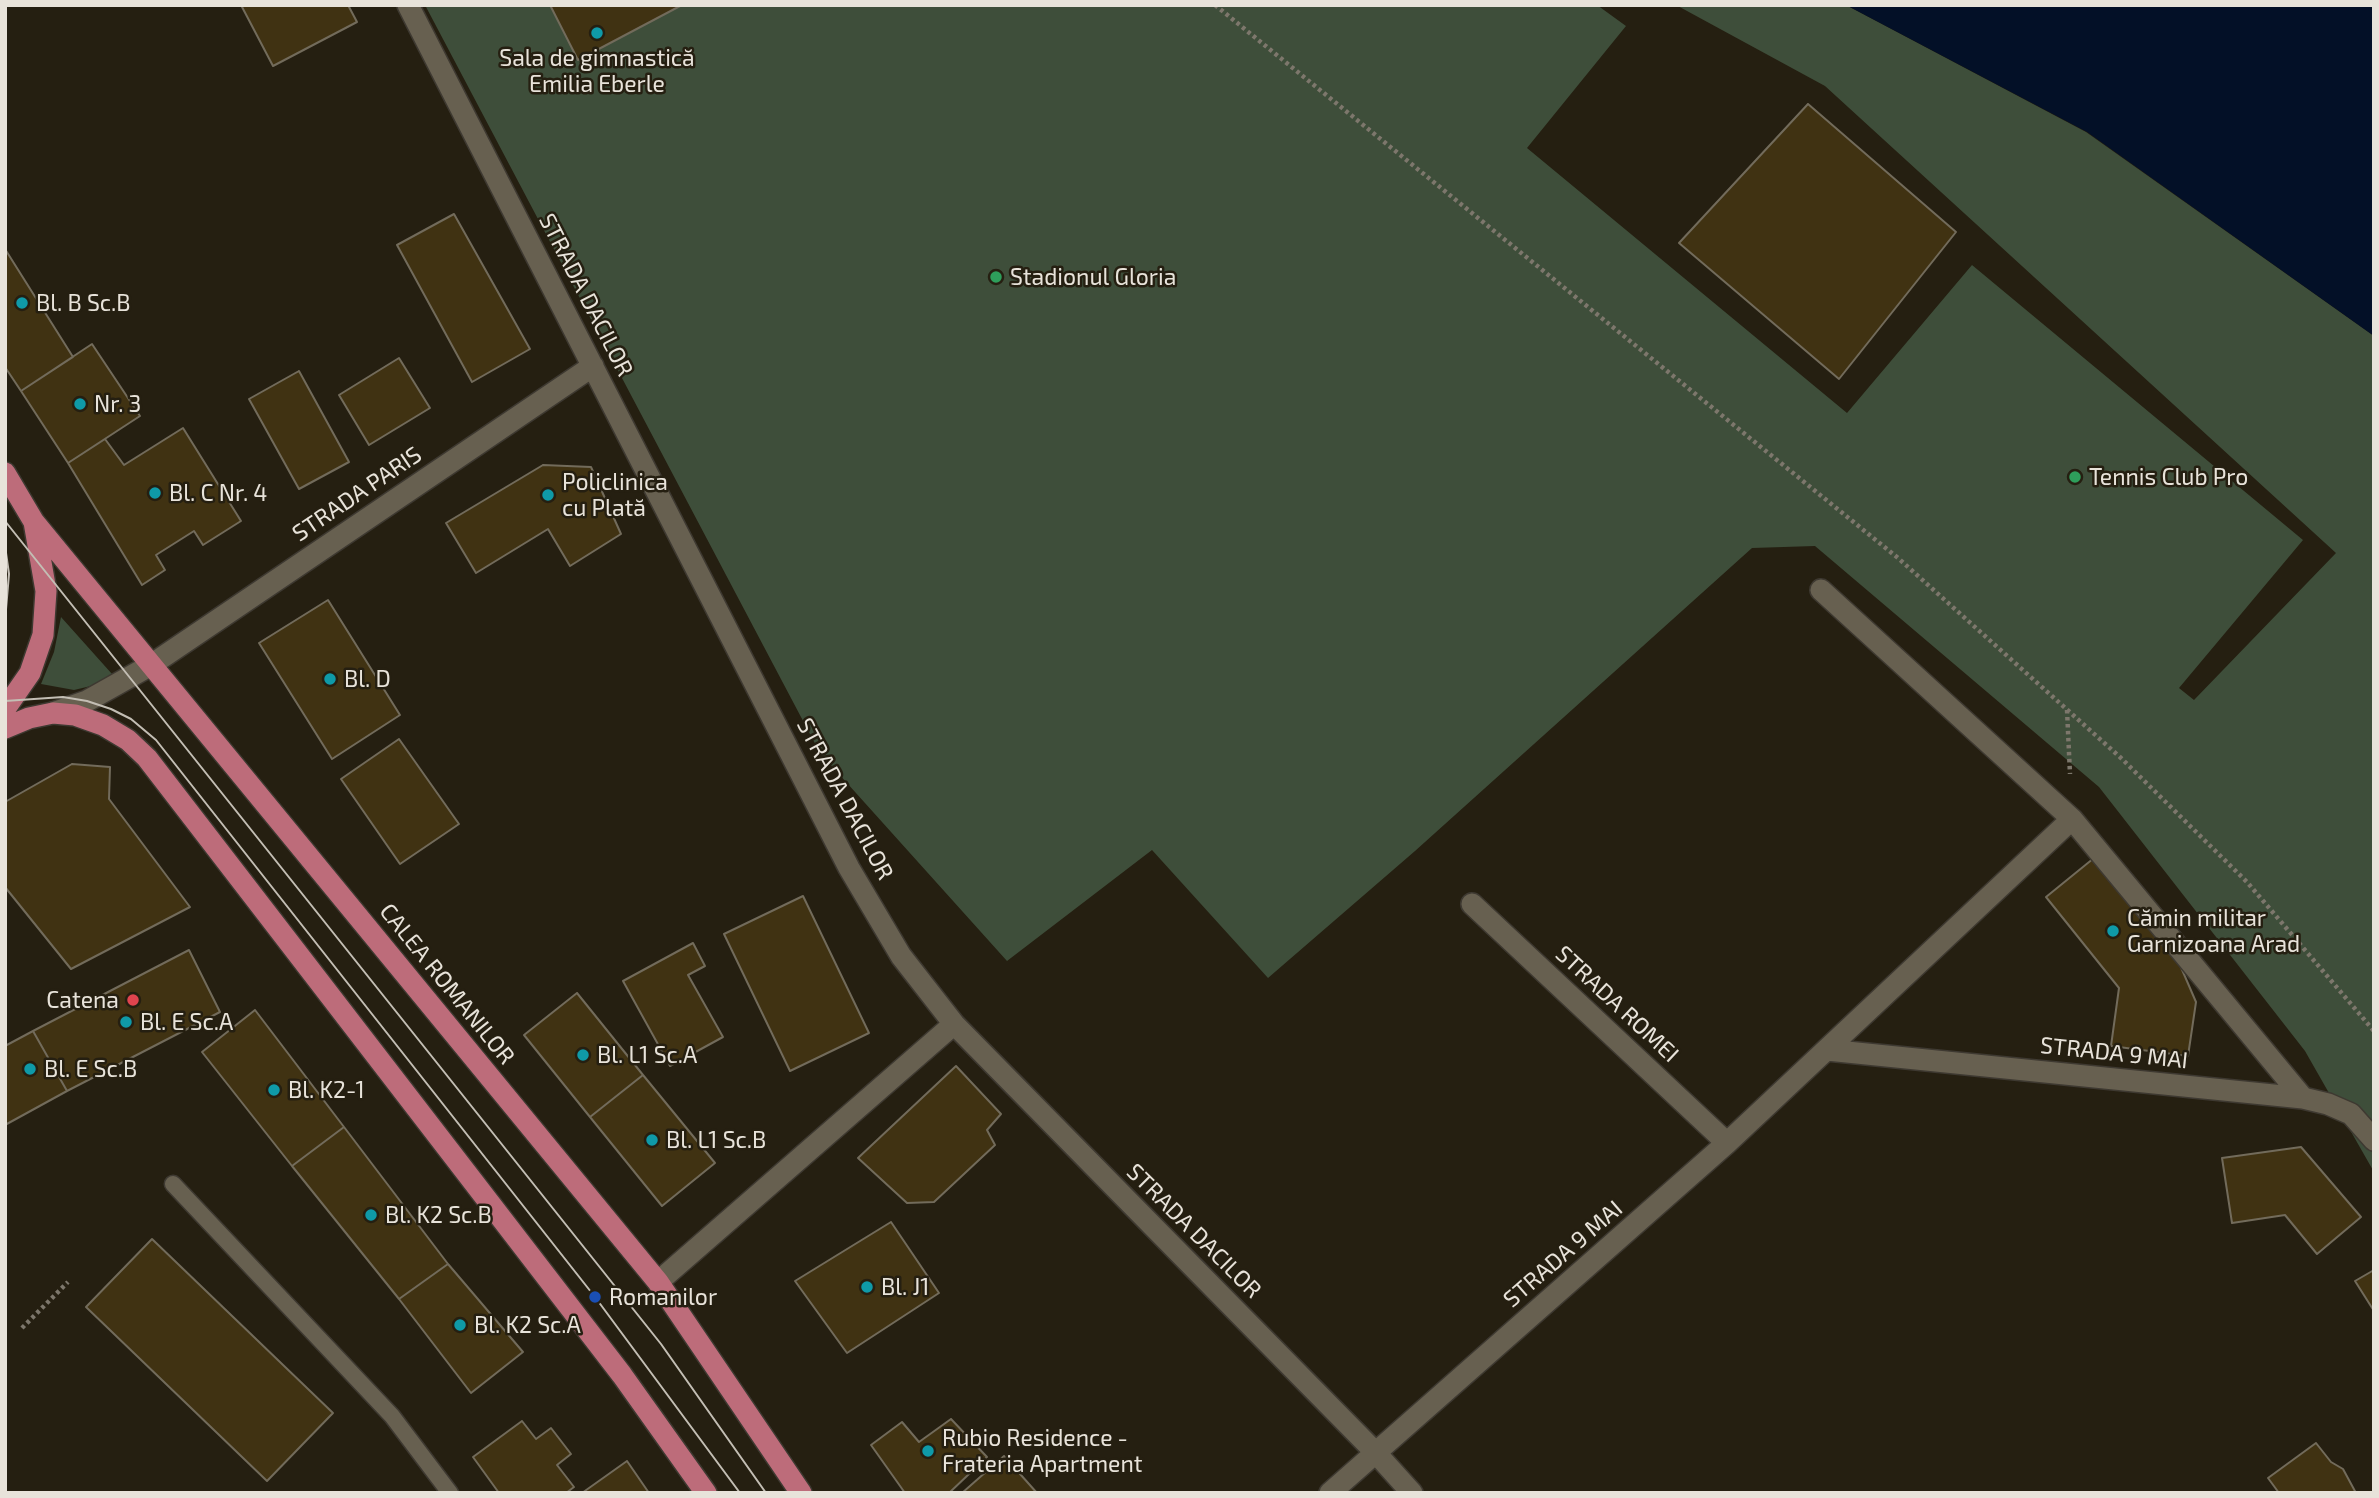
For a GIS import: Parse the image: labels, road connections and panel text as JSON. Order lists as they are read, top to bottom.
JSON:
{
  "streets": {
    "main road": ["CALEA ROMANILOR"],
    "street": [
      "STRADA DACILOR",
      "STRADA PARIS",
      "STRADA ROMEI",
      "STRADA 9 MAI"
    ]
  },
  "crossings": [
    ["STRADA DACILOR", "STRADA PARIS"],
    ["STRADA DACILOR", "STRADA 9 MAI"],
    ["STRADA PARIS", "CALEA ROMANILOR"],
    ["STRADA ROMEI", "STRADA 9 MAI"]
  ],
  "places": [
    "Sala de gimnastică Emilia Eberle",
    "Stadionul Gloria",
    "Bl. B Sc.B",
    "Nr. 3",
    "Tennis Club Pro",
    "Bl. C Nr. 4",
    "Policlinica cu Plată",
    "Bl. D",
    "Cămin militar Garnizoana Arad",
    "Catena",
    "Bl. E Sc.A",
    "Bl. L1 Sc.A",
    "Bl. E Sc.B",
    "Bl. K2-1",
    "Bl. L1 Sc.B",
    "Bl. K2 Sc.B",
    "Bl. J1",
    "Romanilor",
    "Bl. K2 Sc.A",
    "Rubio Residence - Frateria Apartment"
  ]
}
